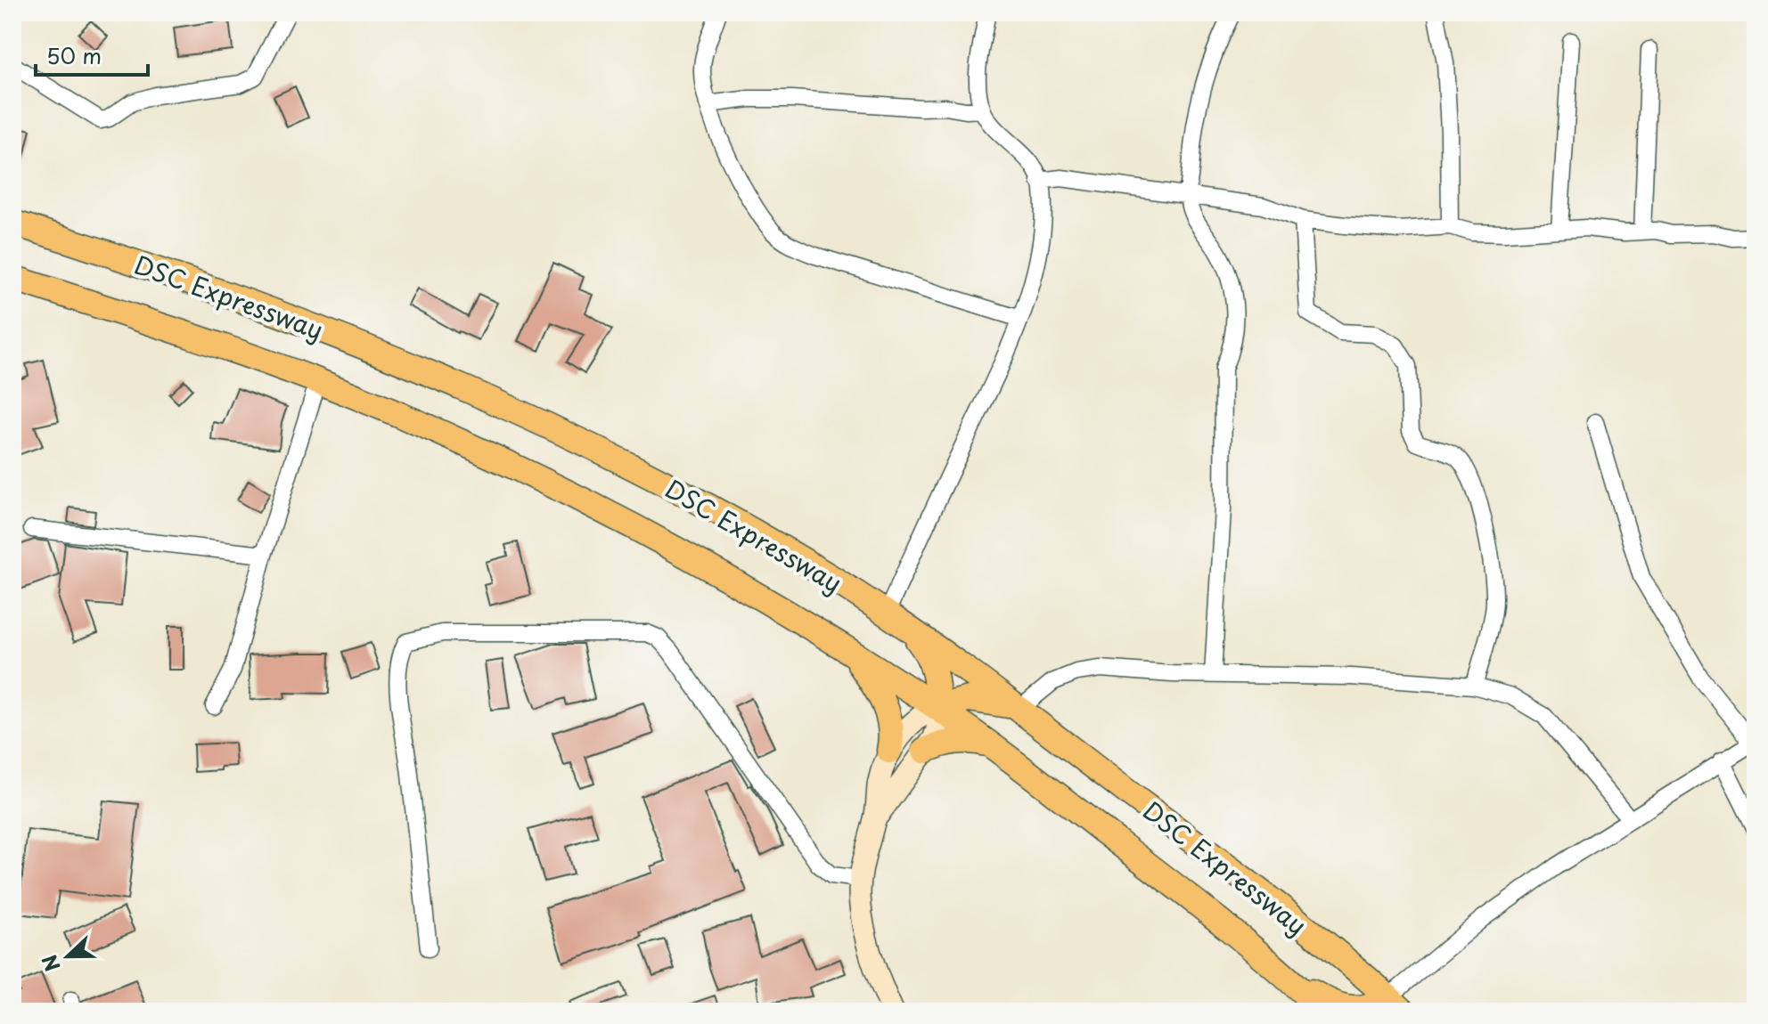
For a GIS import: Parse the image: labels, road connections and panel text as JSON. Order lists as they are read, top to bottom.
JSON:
{
  "streets": {
    "main road": ["DSC Expressway"]
  },
  "scale_bar": "50 m",
  "north": "left"
}
